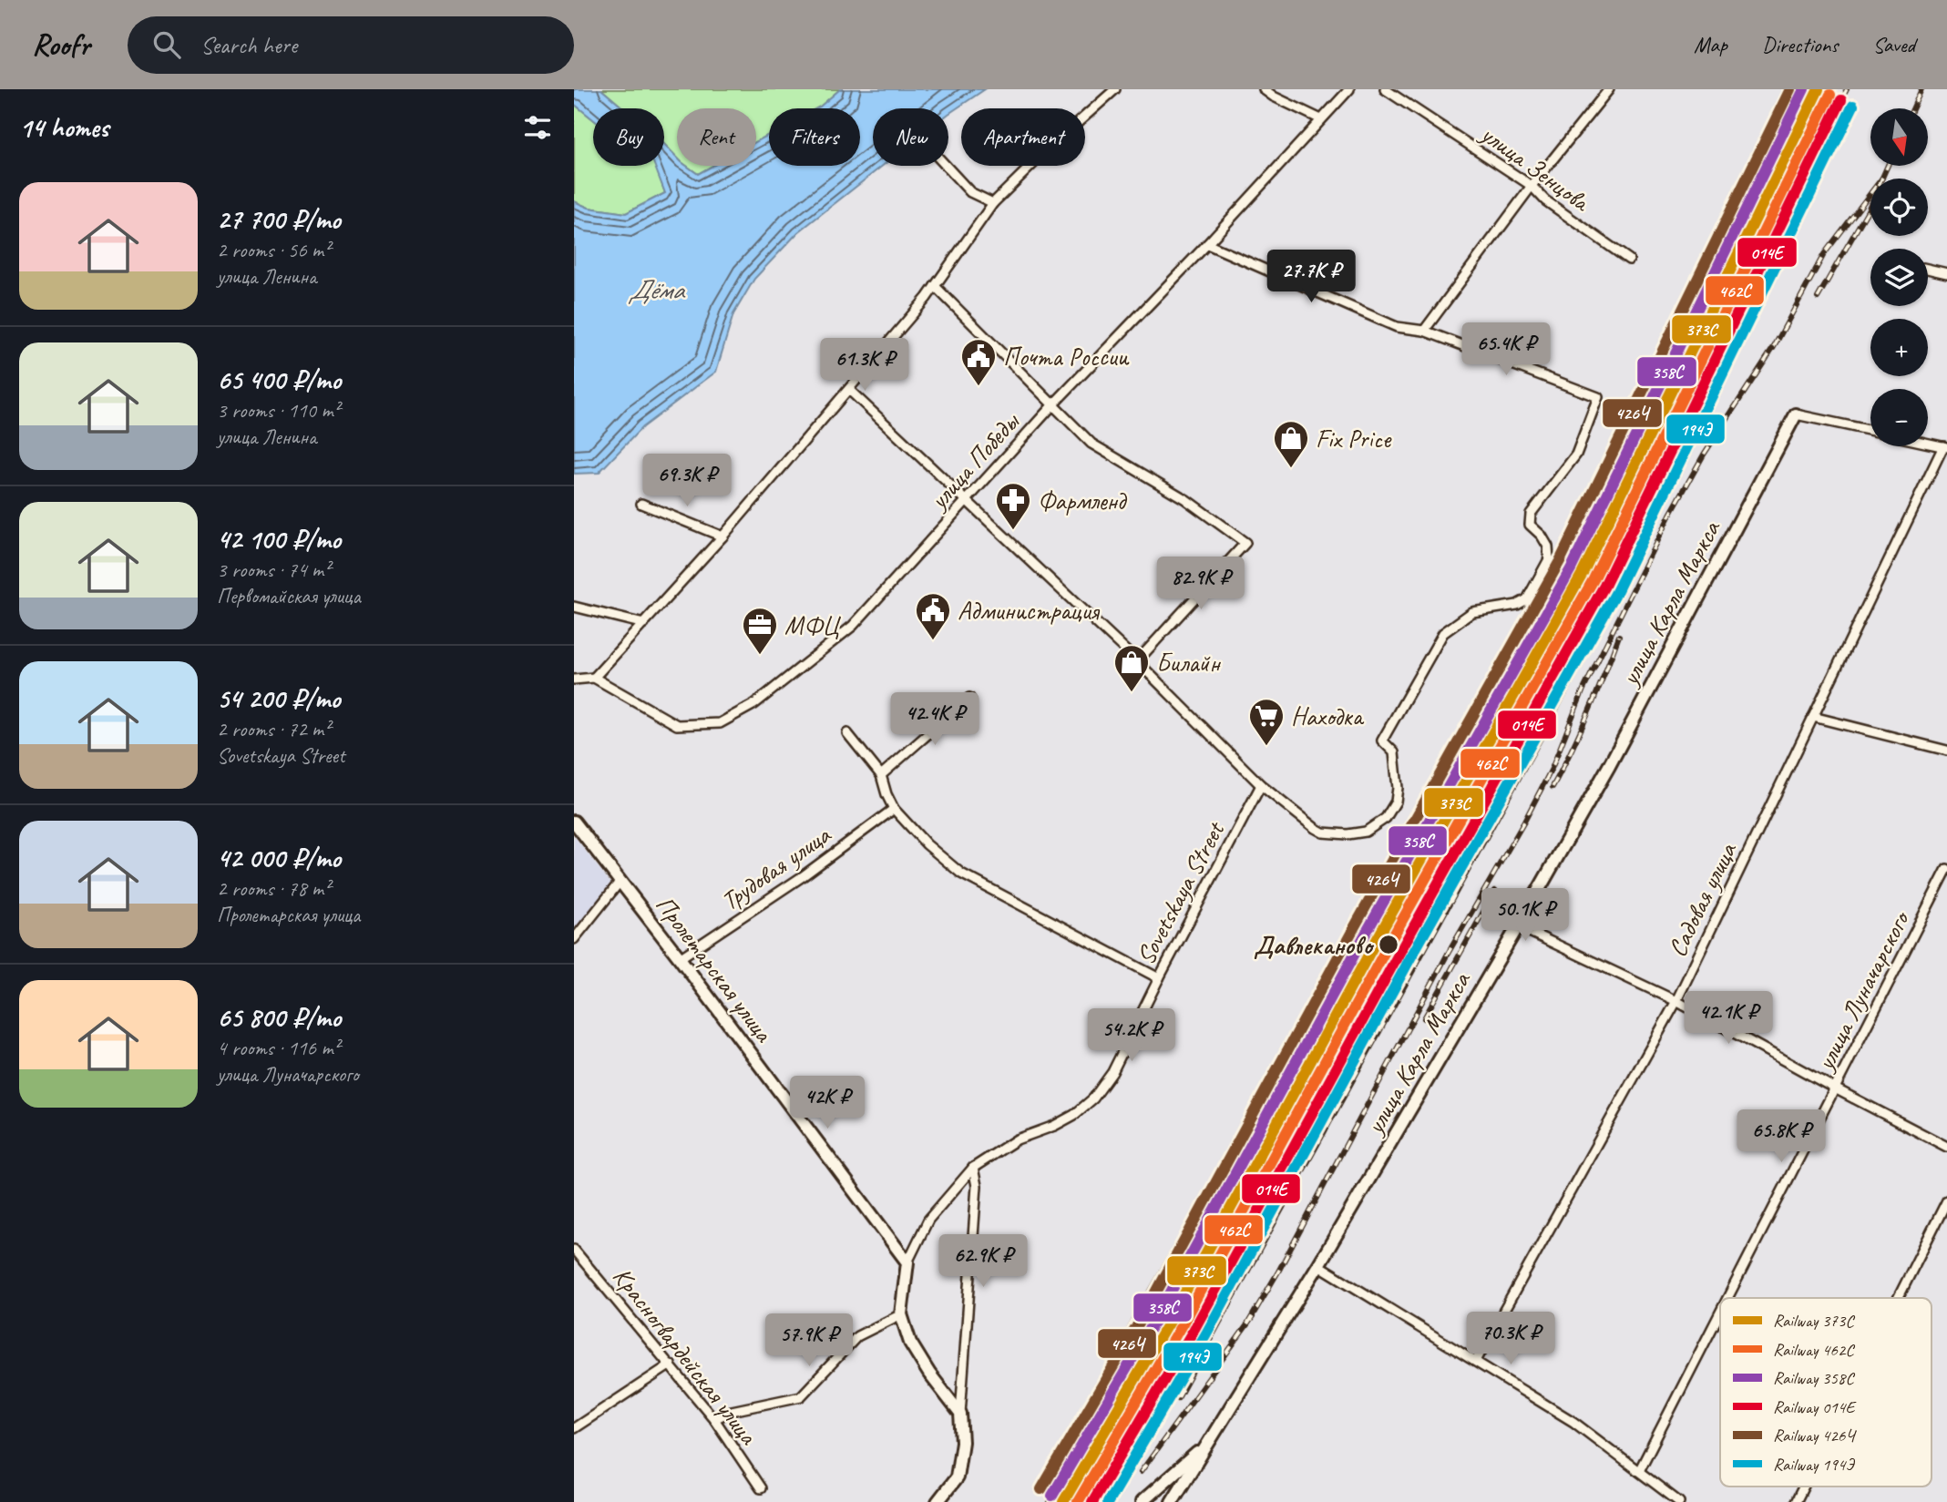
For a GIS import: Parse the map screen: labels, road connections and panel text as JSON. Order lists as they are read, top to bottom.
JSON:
{
  "streets": {
    "street": [
      "улица Зенцова",
      "улица Победы",
      "улица Карла Маркса",
      "Трудовая улица",
      "Sovetskaya Street",
      "Садовая улица",
      "Пролетарская улица",
      "улица Луначарского",
      "Красногвардейская улица"
    ]
  },
  "crossings": [
    ["Трудовая улица", "Пролетарская улица"],
    ["Sovetskaya Street", "Пролетарская улица"]
  ],
  "water": ["Дёма"],
  "places": {
    "public building": ["Почта России", "Администрация"],
    "shop": ["Fix Price", "Билайн"],
    "pharmacy": ["Фармленд"],
    "office": ["МФЦ"],
    "supermarket": ["Находка"],
    "other": ["Давлеканово"]
  },
  "lines": [
    "rail line 373C",
    "rail line 358С",
    "rail line 426Ч",
    "rail line 462С",
    "rail line 014Е",
    "rail line 194Э"
  ],
  "legend": [
    "Railway 373C",
    "Railway 462С",
    "Railway 358С",
    "Railway 014Е",
    "Railway 426Ч",
    "Railway 194Э"
  ],
  "north": "bottom",
  "page": {
    "header": "Roofr",
    "search": "Search here",
    "nav": ["Map", "Directions", "Saved"],
    "heading": "14 homes",
    "map_buttons": ["+", "−"],
    "chip": [
      "Buy",
      "Rent",
      "Filters",
      "New",
      "Apartment"
    ],
    "list": [
      {
        "name": "27 700 ₽/mo",
        "note": "2 rooms · 56 m² · улица Ленина"
      },
      {
        "name": "65 400 ₽/mo",
        "note": "3 rooms · 110 m² · улица Ленина"
      },
      {
        "name": "42 100 ₽/mo",
        "note": "3 rooms · 74 m² · Первомайская улица"
      },
      {
        "name": "54 200 ₽/mo",
        "note": "2 rooms · 72 m² · Sovetskaya Street"
      },
      {
        "name": "42 000 ₽/mo",
        "note": "2 rooms · 78 m² · Пролетарская улица"
      },
      {
        "name": "65 800 ₽/mo",
        "note": "4 rooms · 116 m² · улица Луначарского"
      }
    ],
    "price": [
      "27.7K ₽",
      "65.4K ₽",
      "61.3K ₽",
      "69.3K ₽",
      "82.9K ₽",
      "42.4K ₽",
      "50.1K ₽",
      "42.1K ₽",
      "54.2K ₽",
      "42K ₽",
      "65.8K ₽",
      "62.9K ₽",
      "70.3K ₽",
      "57.9K ₽"
    ]
  }
}
